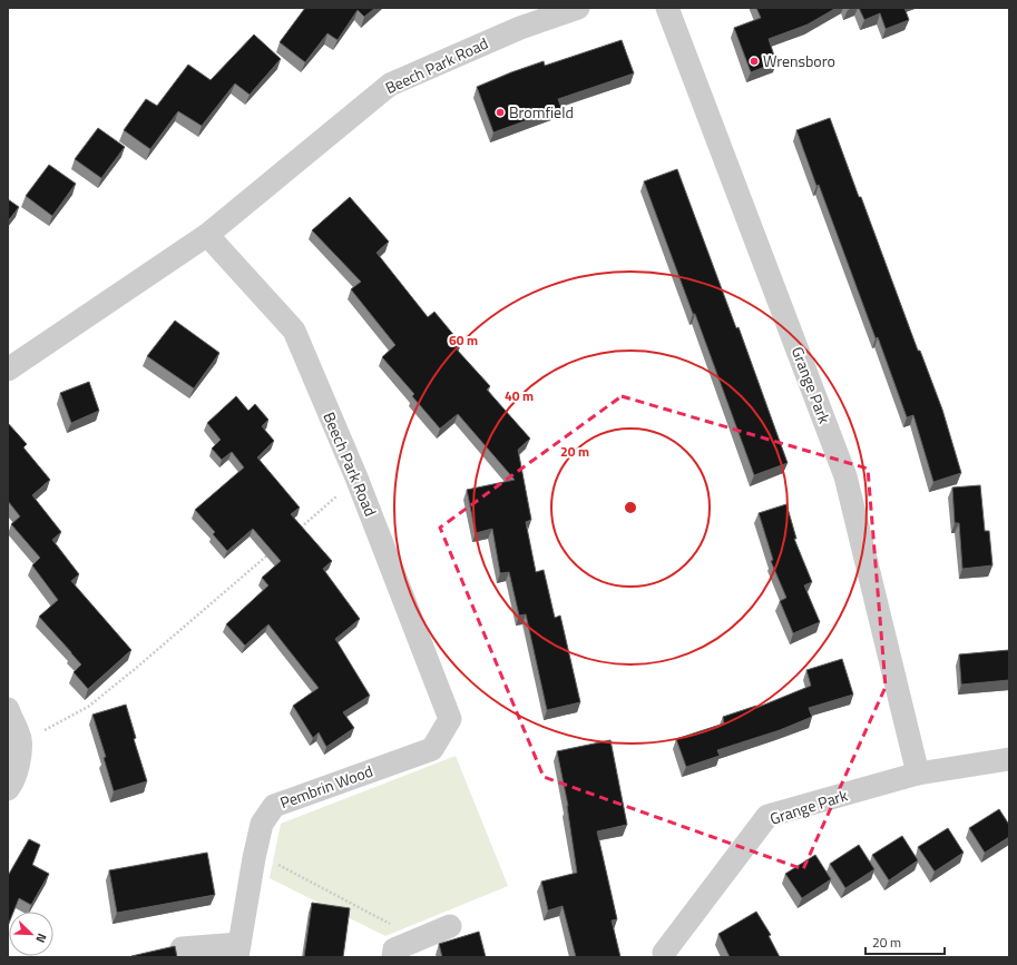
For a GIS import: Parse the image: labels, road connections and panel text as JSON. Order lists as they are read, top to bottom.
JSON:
{
  "streets": {
    "street": ["Beech Park Road", "Grange Park", "Pembrin Wood"]
  },
  "crossings": [
    ["Beech Park Road", "Pembrin Wood"]
  ],
  "places": ["Wrensboro", "Bromfield"],
  "scale_bar": "20 m",
  "north": "bottom right",
  "rings": ["60 m", "40 m", "20 m"]
}
